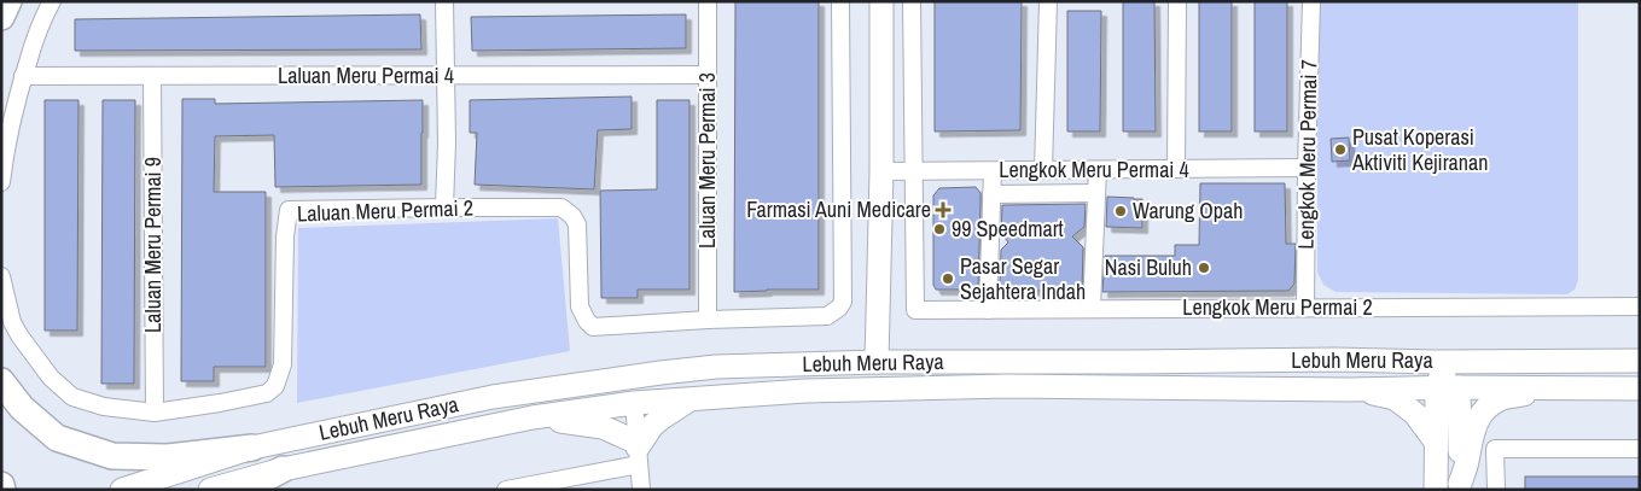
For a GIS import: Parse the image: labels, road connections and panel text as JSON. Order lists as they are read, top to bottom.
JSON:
{
  "streets": {
    "main road": ["Lebuh Meru Raya"],
    "street": [
      "Laluan Meru Permai 4",
      "Lengkok Meru Permai 7",
      "Laluan Meru Permai 3",
      "Lengkok Meru Permai 4",
      "Laluan Meru Permai 2",
      "Laluan Meru Permai 9",
      "Lengkok Meru Permai 2"
    ]
  },
  "crossings": [
    ["Laluan Meru Permai 4", "Laluan Meru Permai 3"],
    ["Laluan Meru Permai 4", "Laluan Meru Permai 9"],
    ["Lengkok Meru Permai 7", "Lengkok Meru Permai 4"],
    ["Lengkok Meru Permai 7", "Lengkok Meru Permai 2"],
    ["Laluan Meru Permai 3", "Laluan Meru Permai 2"],
    ["Lengkok Meru Permai 4", "Lengkok Meru Permai 2"],
    ["Laluan Meru Permai 2", "Laluan Meru Permai 9"]
  ],
  "places": {
    "other": [
      "Pusat Koperasi Aktiviti Kejiranan",
      "Warung Opah",
      "99 Speedmart",
      "Nasi Buluh",
      "Pasar Segar Sejahtera Indah"
    ],
    "health": ["Farmasi Auni Medicare"]
  }
}
